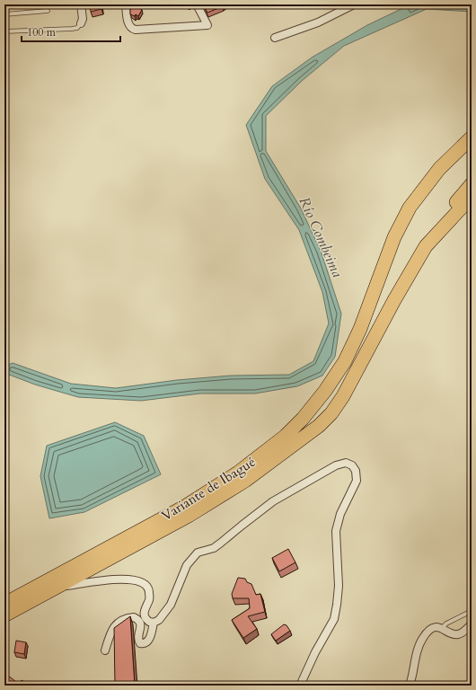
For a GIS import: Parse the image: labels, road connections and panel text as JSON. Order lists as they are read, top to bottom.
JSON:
{
  "streets": {
    "highway": ["Variante de Ibagué"]
  },
  "water": ["Río Combeima"],
  "scale_bar": "100 m"
}
